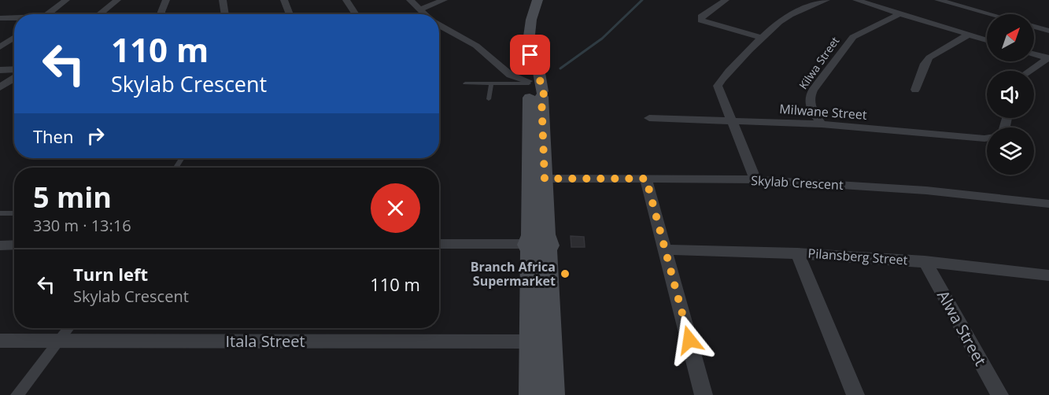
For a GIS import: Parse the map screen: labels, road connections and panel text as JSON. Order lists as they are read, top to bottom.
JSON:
{
  "streets": {
    "street": [
      "Kilwa Street",
      "Milwane Street",
      "Skylab Crescent",
      "Pilansberg Street",
      "Alwa Street",
      "Itala Street"
    ]
  },
  "crossings": [
    ["Kilwa Street", "Milwane Street"],
    ["Pilansberg Street", "Alwa Street"]
  ],
  "places": ["Branch Africa Supermarket"],
  "north": "top right",
  "page": {
    "turn": ["110 m", "Skylab Crescent"],
    "then": "Then",
    "heading": ["5 min", "330 m · 13:16"],
    "list": [
      {
        "name": "Turn left",
        "note": "Skylab Crescent",
        "value": "110 m"
      }
    ]
  }
}
